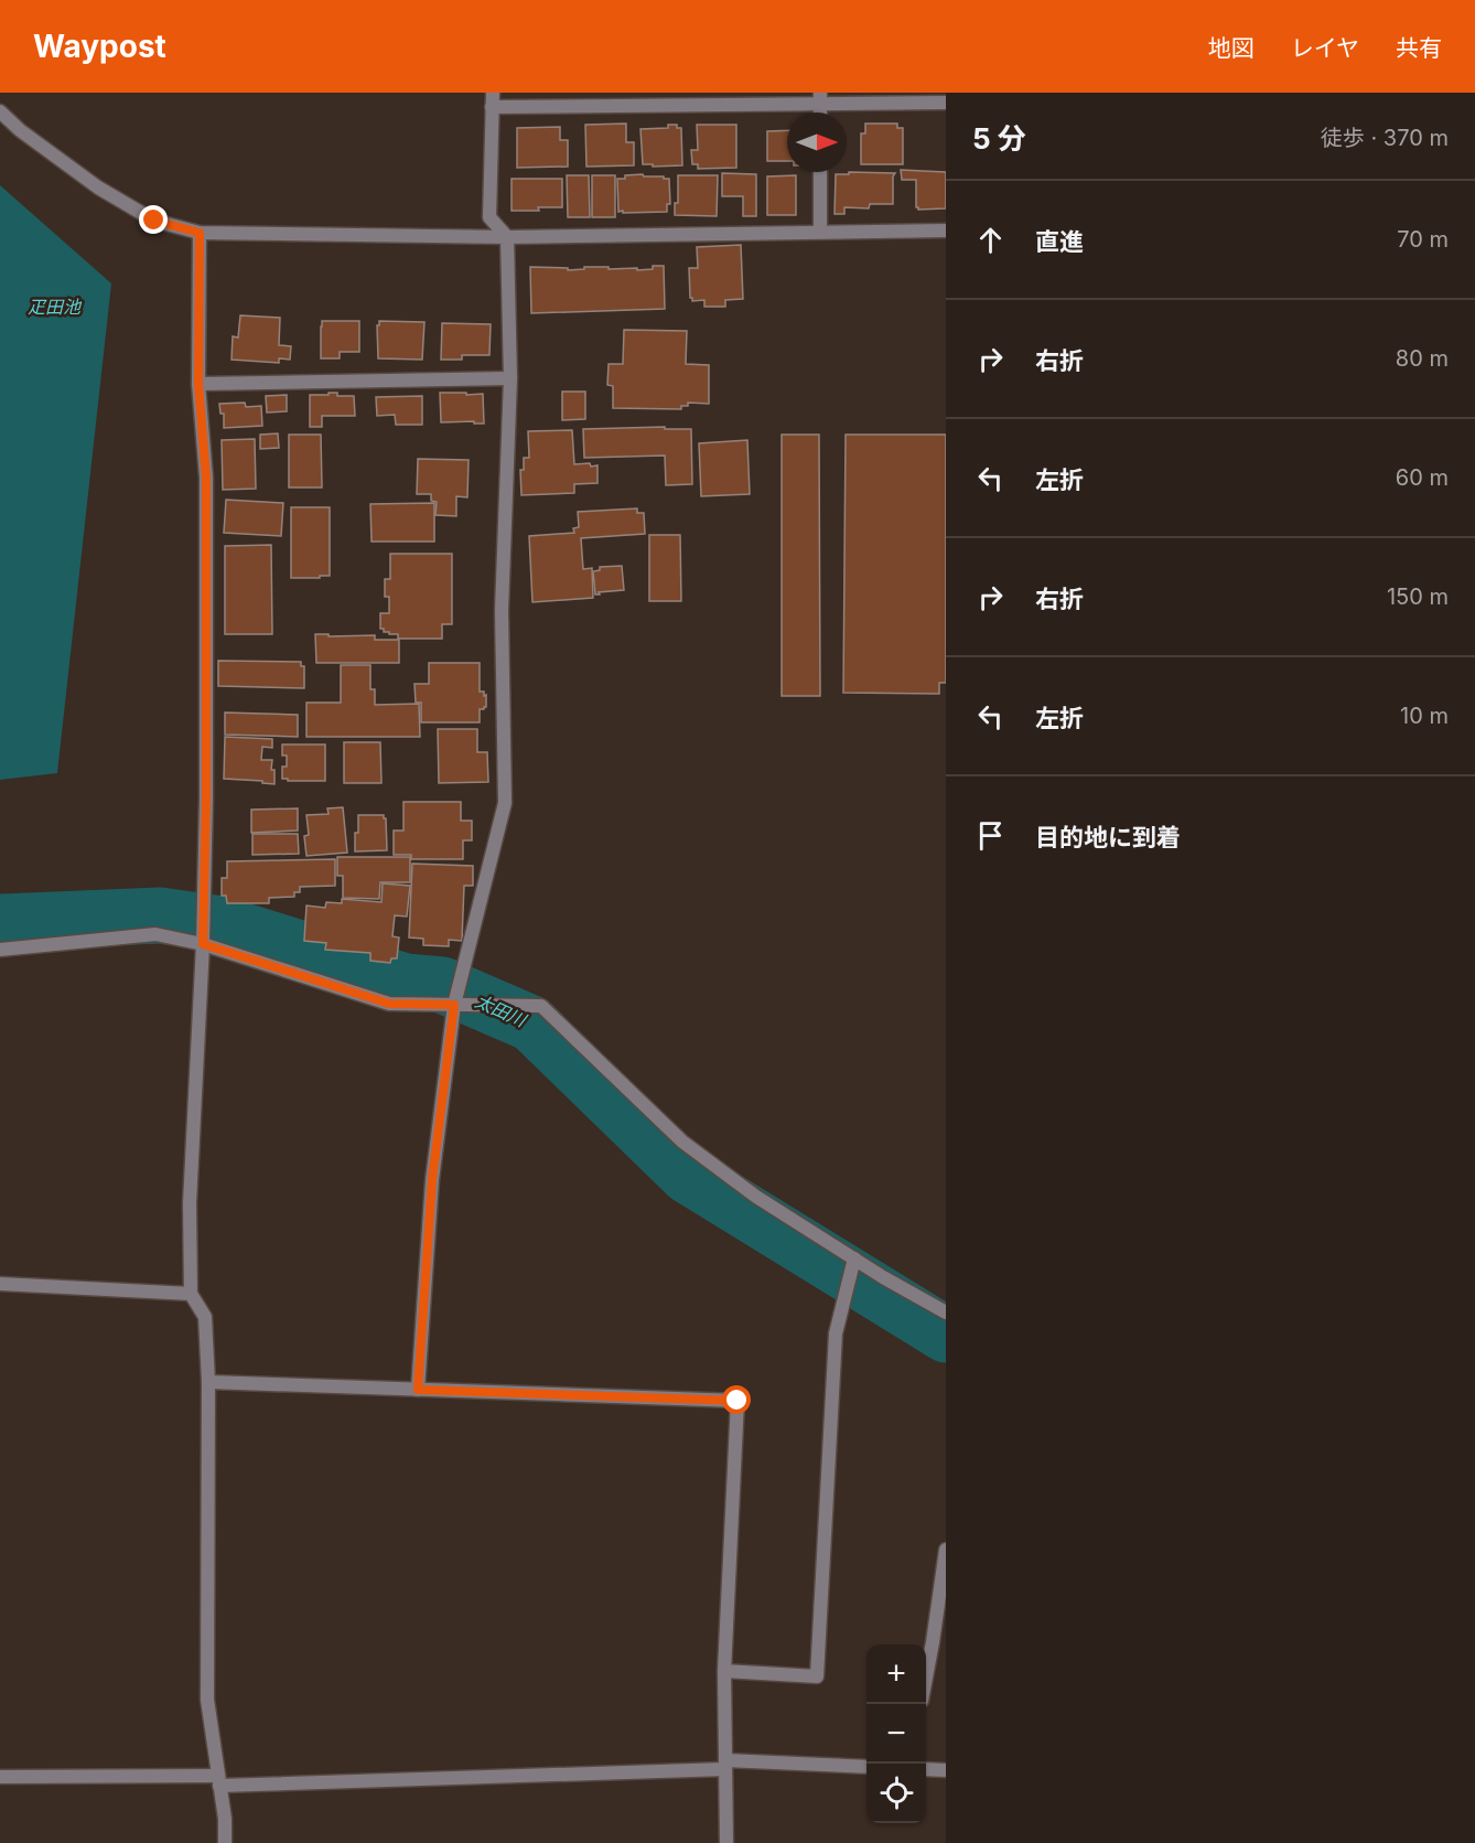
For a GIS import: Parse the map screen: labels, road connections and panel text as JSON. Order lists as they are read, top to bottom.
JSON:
{
  "water": ["疋田池", "太田川"],
  "north": "right",
  "page": {
    "header": "Waypost",
    "nav": ["地図", "レイヤ", "共有"],
    "heading": ["5 分", "徒歩 · 370 m"],
    "list": [
      ["直進", "70 m"],
      ["右折", "80 m"],
      ["左折", "60 m"],
      ["右折", "150 m"],
      ["左折", "10 m"],
      "目的地に到着"
    ],
    "map_buttons": ["+", "−"]
  }
}
